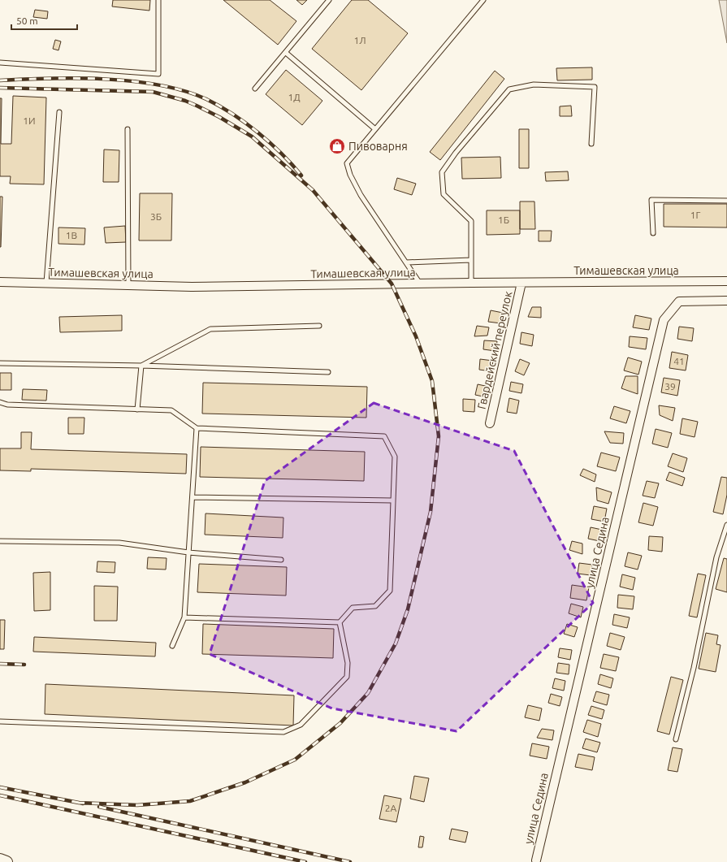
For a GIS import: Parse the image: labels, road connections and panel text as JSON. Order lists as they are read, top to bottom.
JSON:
{
  "streets": {
    "street": ["Тимашевская улица", "Гвардейский переулок", "улица Седина"]
  },
  "crossings": [
    ["Тимашевская улица", "Гвардейский переулок"]
  ],
  "places": {
    "shop": ["Пивоварня"]
  },
  "house_numbers": [
    "1Л",
    "1Д",
    "1И",
    "1Г",
    "3Б",
    "1Б",
    "1В",
    "41",
    "39",
    "2А"
  ],
  "scale_bar": "50 m"
}
